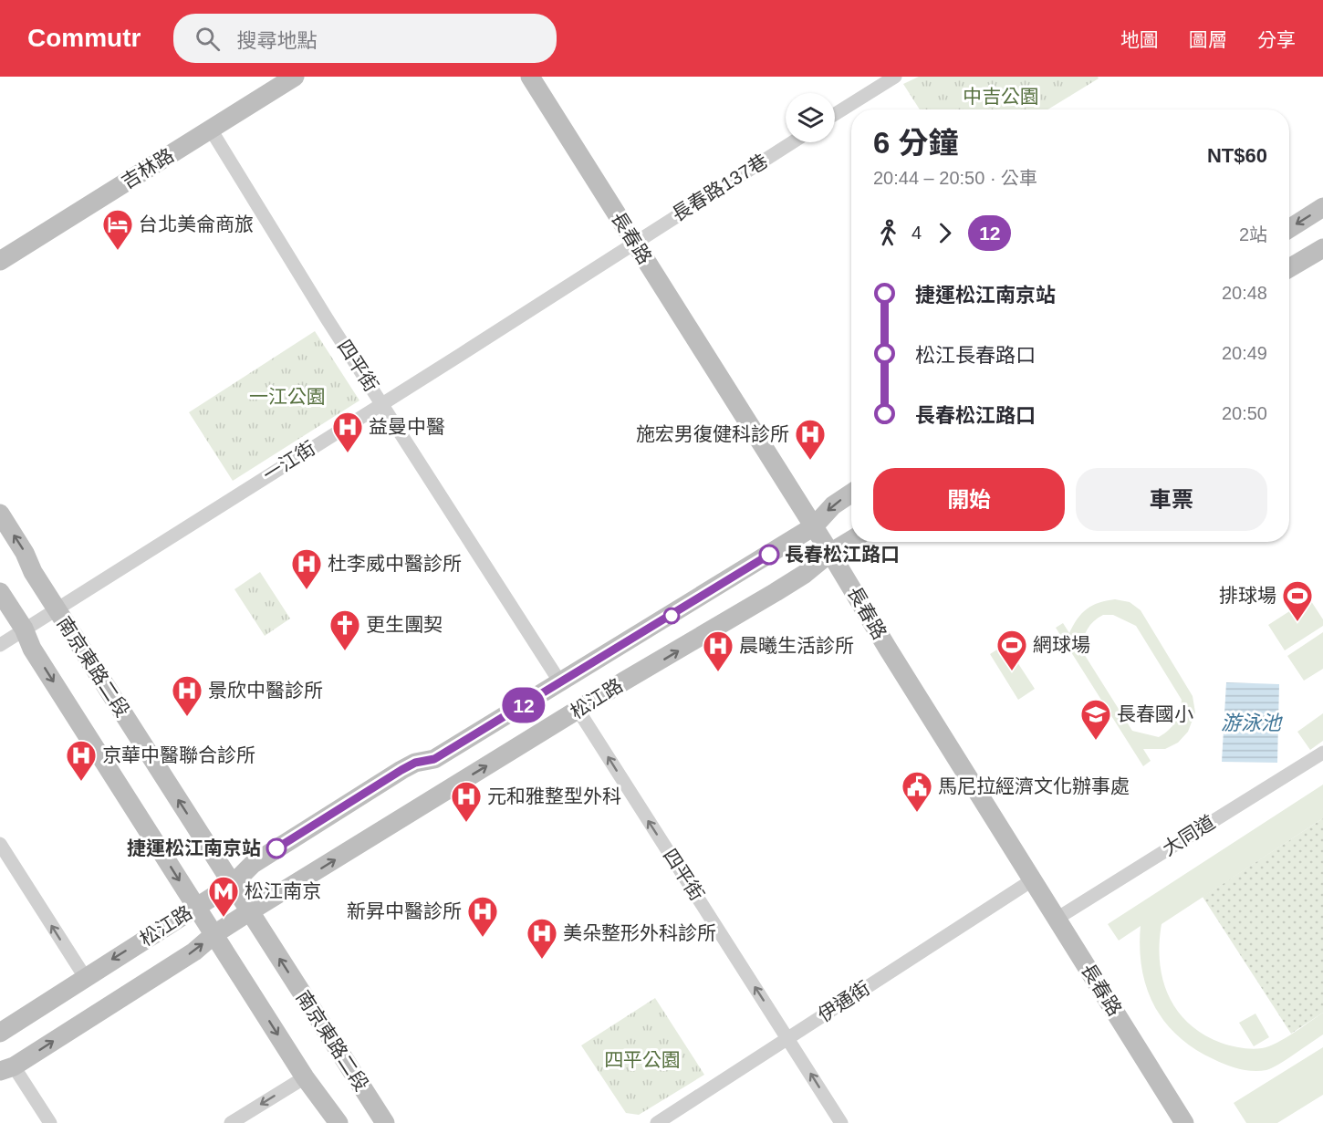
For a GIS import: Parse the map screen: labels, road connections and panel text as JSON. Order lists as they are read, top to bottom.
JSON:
{
  "streets": {
    "main road": [
      "吉林路",
      "長春路",
      "南京東路二段",
      "松江路"
    ],
    "street": [
      "長春路137巷",
      "四平街",
      "一江街",
      "大同道",
      "伊通街"
    ]
  },
  "crossings": [
    ["吉林路", "四平街"],
    ["長春路137巷", "長春路"],
    ["長春路137巷", "一江街"],
    ["長春路", "一江街"],
    ["長春路", "松江路"],
    ["長春路", "大同道"],
    ["長春路", "伊通街"],
    ["四平街", "一江街"],
    ["四平街", "松江路"],
    ["四平街", "伊通街"],
    ["一江街", "南京東路二段"],
    ["南京東路二段", "松江路"]
  ],
  "one_way": ["四平街"],
  "water": ["游泳池"],
  "parks": ["中吉公園", "一江公園", "四平公園"],
  "places": {
    "hotel": ["台北美侖商旅"],
    "hospital": [
      "益曼中醫",
      "施宏男復健科診所",
      "杜李威中醫診所",
      "晨曦生活診所",
      "景欣中醫診所",
      "京華中醫聯合診所",
      "元和雅整型外科",
      "新昇中醫診所",
      "美朵整形外科診所"
    ],
    "other": ["長春松江路口", "捷運松江南京站"],
    "sports": ["排球場", "網球場"],
    "church": ["更生團契"],
    "school or university": ["長春國小"],
    "public building": ["馬尼拉經濟文化辦事處"],
    "metro station": ["松江南京"]
  },
  "lines": ["bus line 12"],
  "page": {
    "header": "Commutr",
    "search": "搜尋地點",
    "nav": ["地圖", "圖層", "分享"],
    "on_map": "12",
    "heading": ["6 分鐘", "20:44 – 20:50 · 公車", "NT$60"],
    "legs": ["4", "12", "2站"],
    "list": [
      {
        "name": "捷運松江南京站",
        "value": "20:48"
      },
      {
        "name": "松江長春路口",
        "value": "20:49"
      },
      {
        "name": "長春松江路口",
        "value": "20:50"
      }
    ],
    "buttons": ["開始", "車票"]
  }
}
